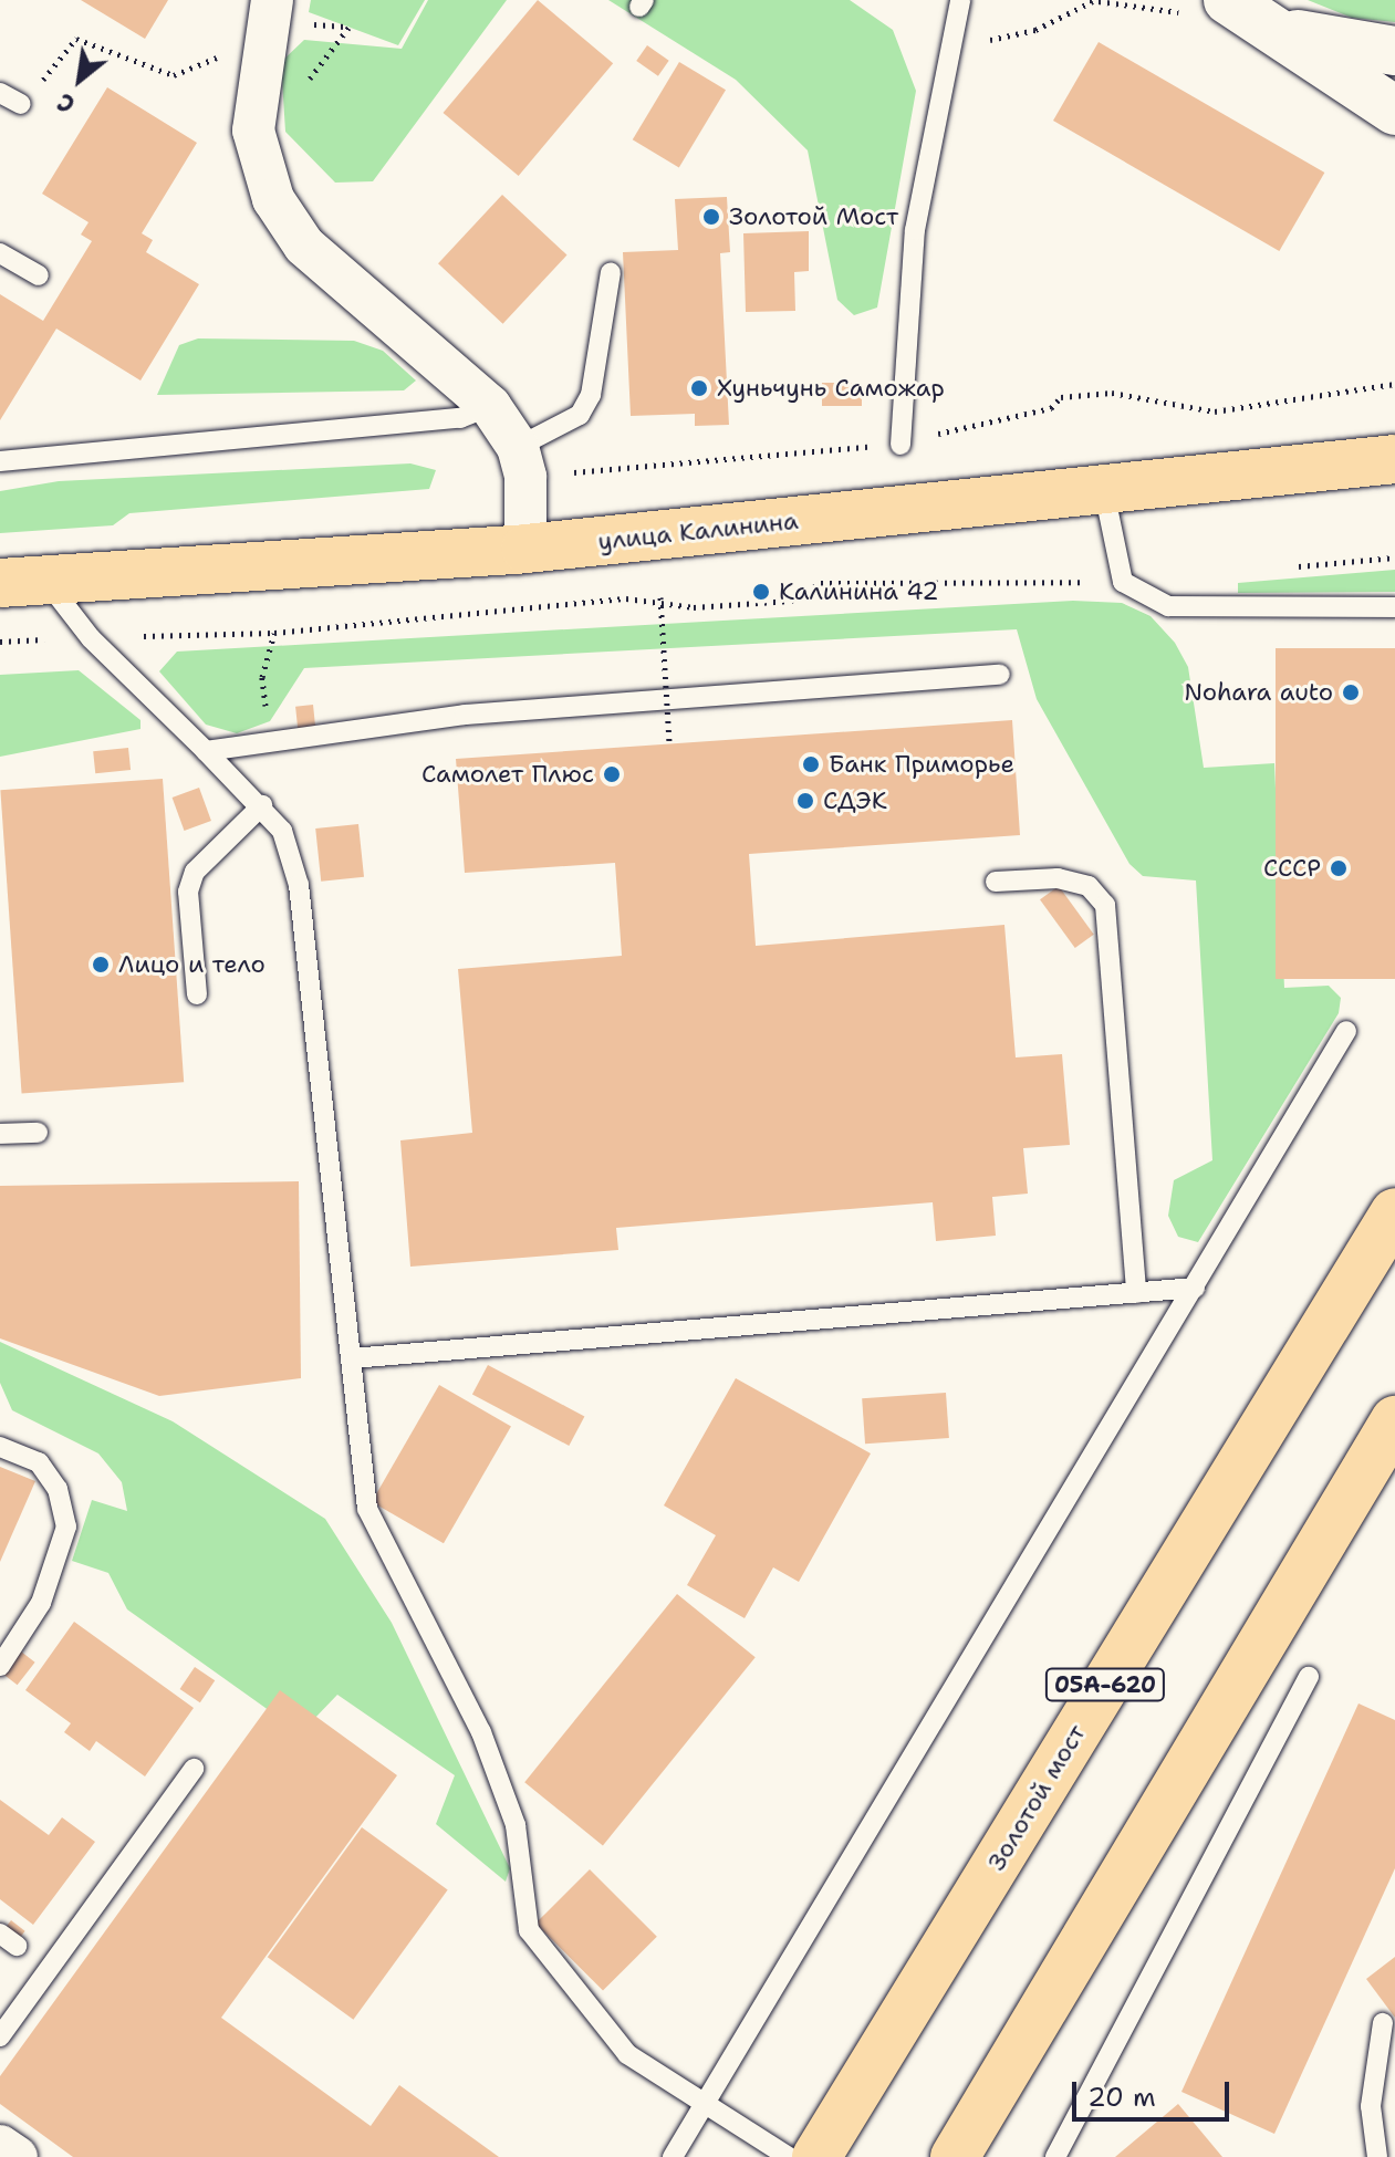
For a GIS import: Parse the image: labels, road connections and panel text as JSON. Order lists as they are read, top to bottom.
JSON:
{
  "streets": {
    "main road": ["улица Калинина", "05А-620", "Золотой мост"]
  },
  "places": [
    "Золотой Мост",
    "Хуньчунь Саможар",
    "Калинина 42",
    "Nohara auto",
    "Банк Приморье",
    "Самолет Плюс",
    "СДЭК",
    "СССР",
    "Лицо и тело"
  ],
  "scale_bar": "20 m",
  "north": "bottom left"
}
